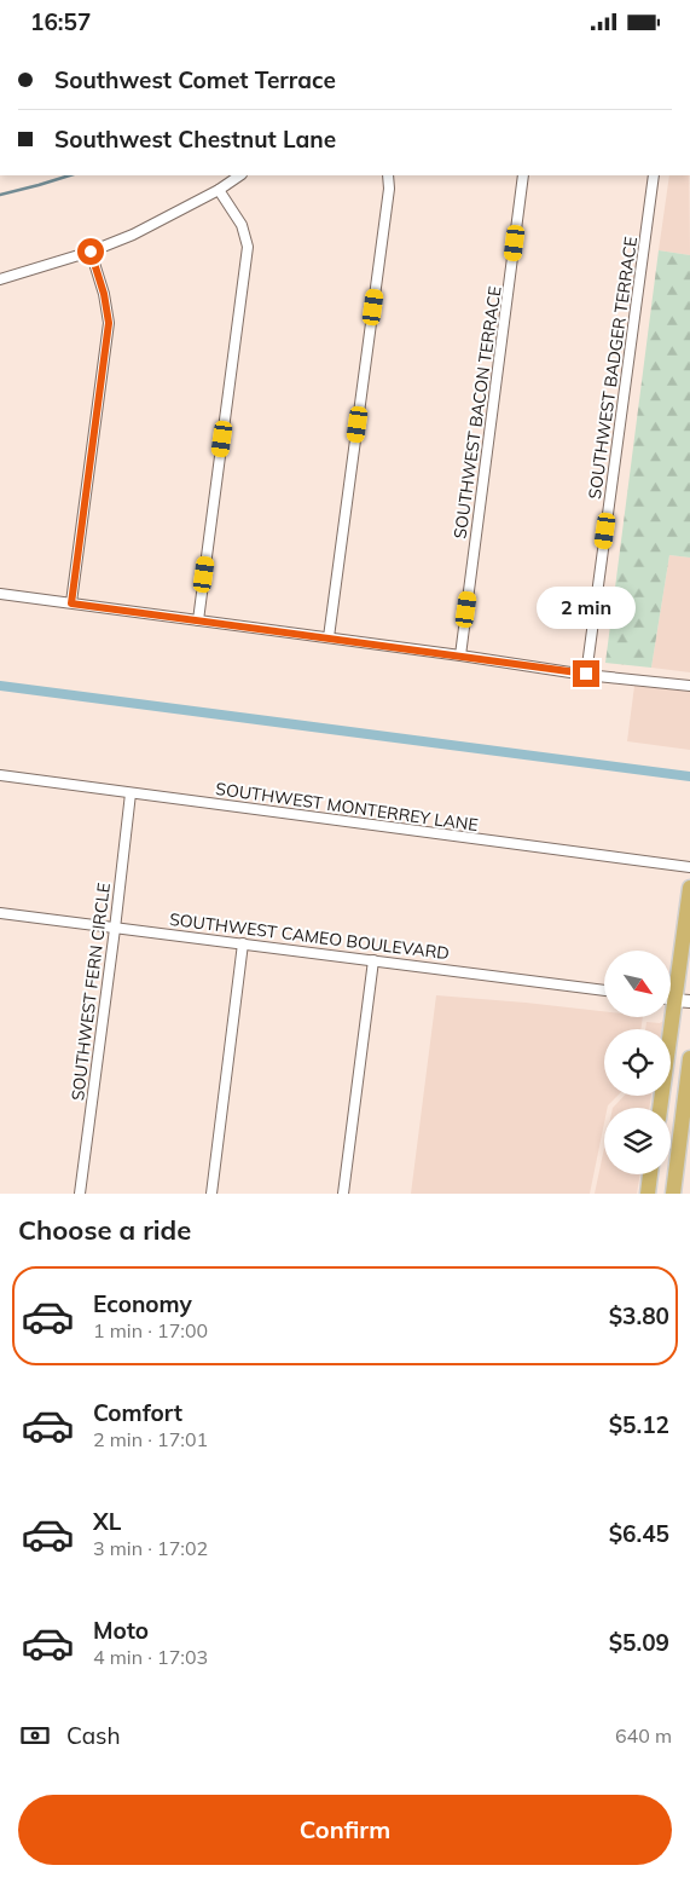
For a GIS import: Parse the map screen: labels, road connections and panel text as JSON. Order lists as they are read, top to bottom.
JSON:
{
  "streets": {
    "street": [
      "SOUTHWEST BADGER TERRACE",
      "SOUTHWEST BACON TERRACE",
      "SOUTHWEST MONTERREY LANE",
      "SOUTHWEST CAMEO BOULEVARD",
      "SOUTHWEST FERN CIRCLE"
    ]
  },
  "crossings": [
    ["SOUTHWEST MONTERREY LANE", "SOUTHWEST FERN CIRCLE"],
    ["SOUTHWEST CAMEO BOULEVARD", "SOUTHWEST FERN CIRCLE"]
  ],
  "north": "bottom right",
  "page": {
    "status": "16:57",
    "banner": ["Southwest Comet Terrace", "Southwest Chestnut Lane"],
    "bubble": "2 min",
    "heading": "Choose a ride",
    "list": [
      {
        "name": "Economy",
        "note": "1 min · 17:00",
        "value": "$3.80"
      },
      {
        "name": "Comfort",
        "note": "2 min · 17:01",
        "value": "$5.12"
      },
      {
        "name": "XL",
        "note": "3 min · 17:02",
        "value": "$6.45"
      },
      {
        "name": "Moto",
        "note": "4 min · 17:03",
        "value": "$5.09"
      }
    ],
    "pay": ["Cash", "640 m"],
    "buttons": "Confirm"
  }
}
